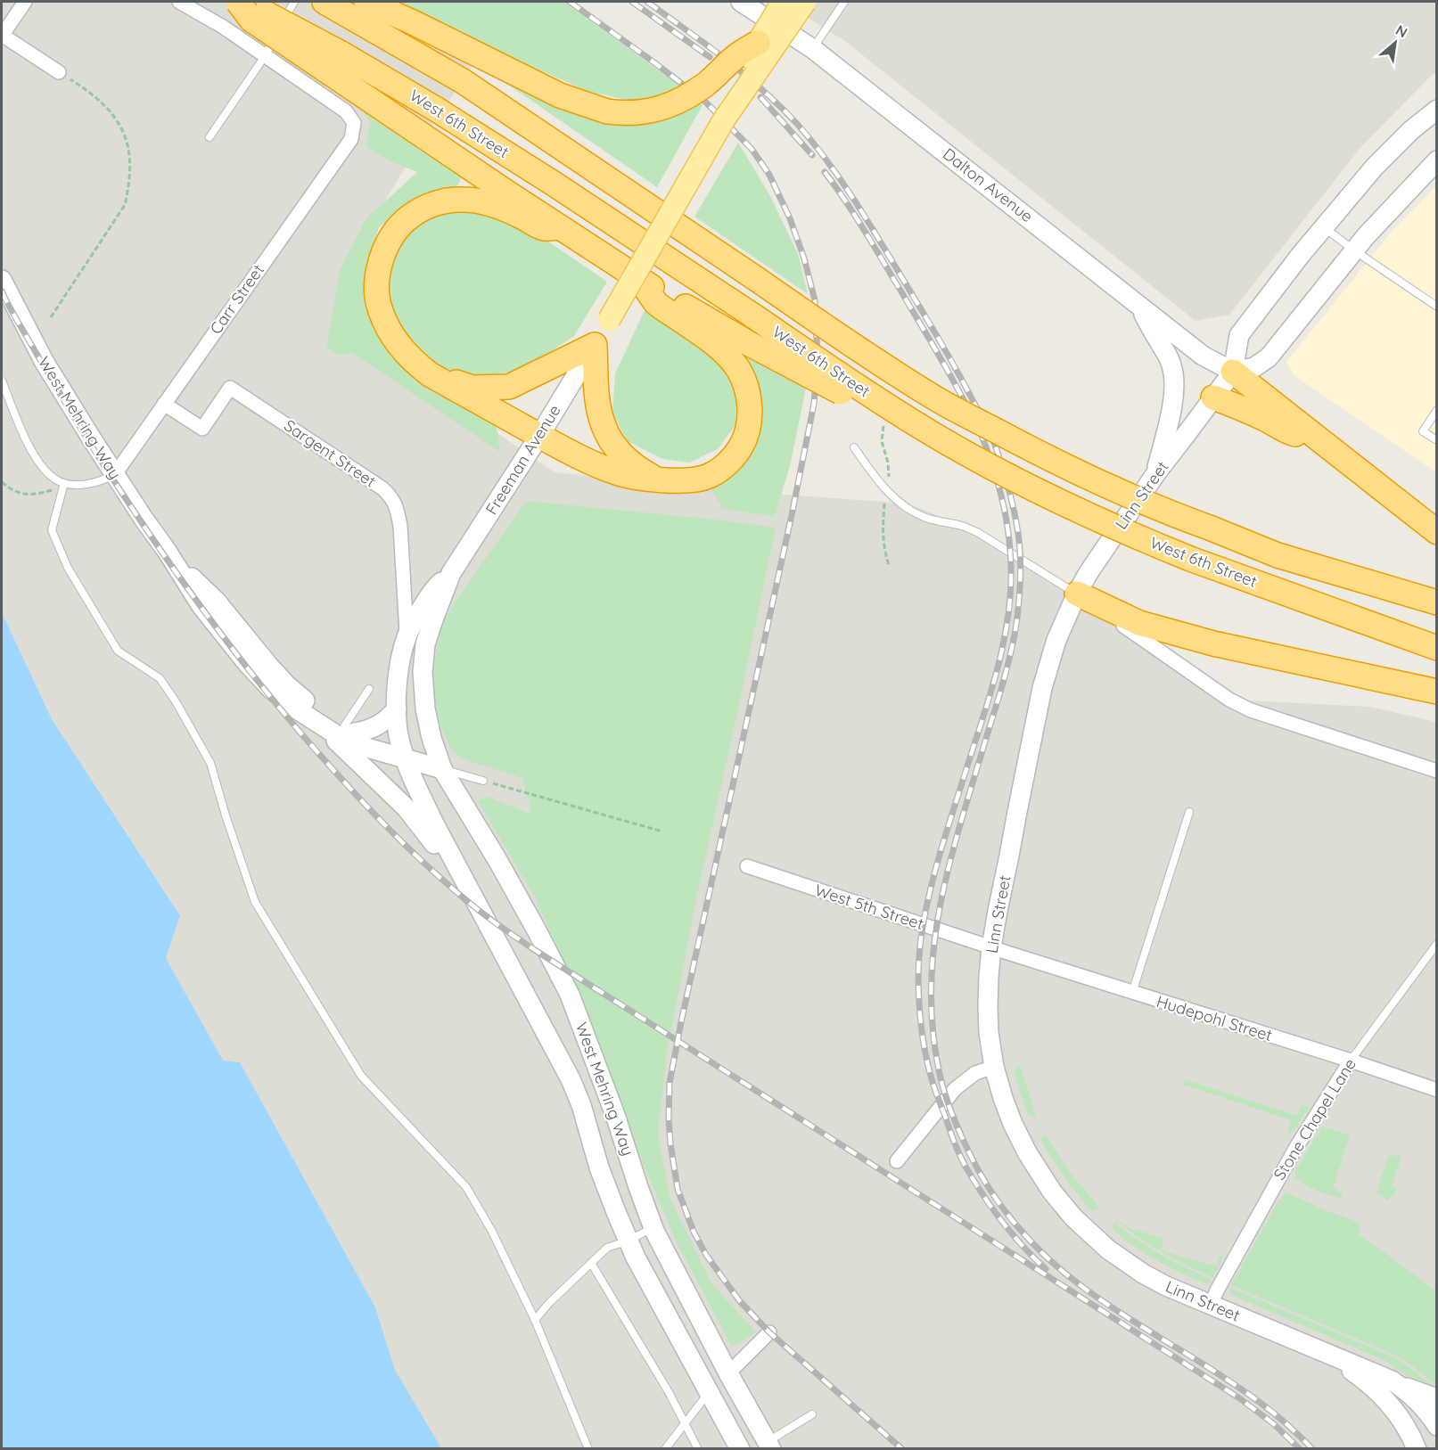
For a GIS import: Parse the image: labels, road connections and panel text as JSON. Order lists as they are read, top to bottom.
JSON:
{
  "streets": {
    "highway": ["West 6th Street"],
    "main road": [
      "Dalton Avenue",
      "West Mehring Way",
      "Freeman Avenue",
      "Linn Street"
    ],
    "street": [
      "Carr Street",
      "Sargent Street",
      "West 5th Street",
      "Hudepohl Street",
      "Stone Chapel Lane"
    ]
  },
  "crossings": [
    ["Dalton Avenue", "Linn Street"],
    ["Carr Street", "West Mehring Way"],
    ["Carr Street", "Sargent Street"],
    ["West Mehring Way", "Freeman Avenue"],
    ["Sargent Street", "Freeman Avenue"],
    ["Linn Street", "West 5th Street"],
    ["Linn Street", "Hudepohl Street"],
    ["Linn Street", "Stone Chapel Lane"],
    ["West 5th Street", "Hudepohl Street"],
    ["Hudepohl Street", "Stone Chapel Lane"]
  ],
  "north": "top right"
}
